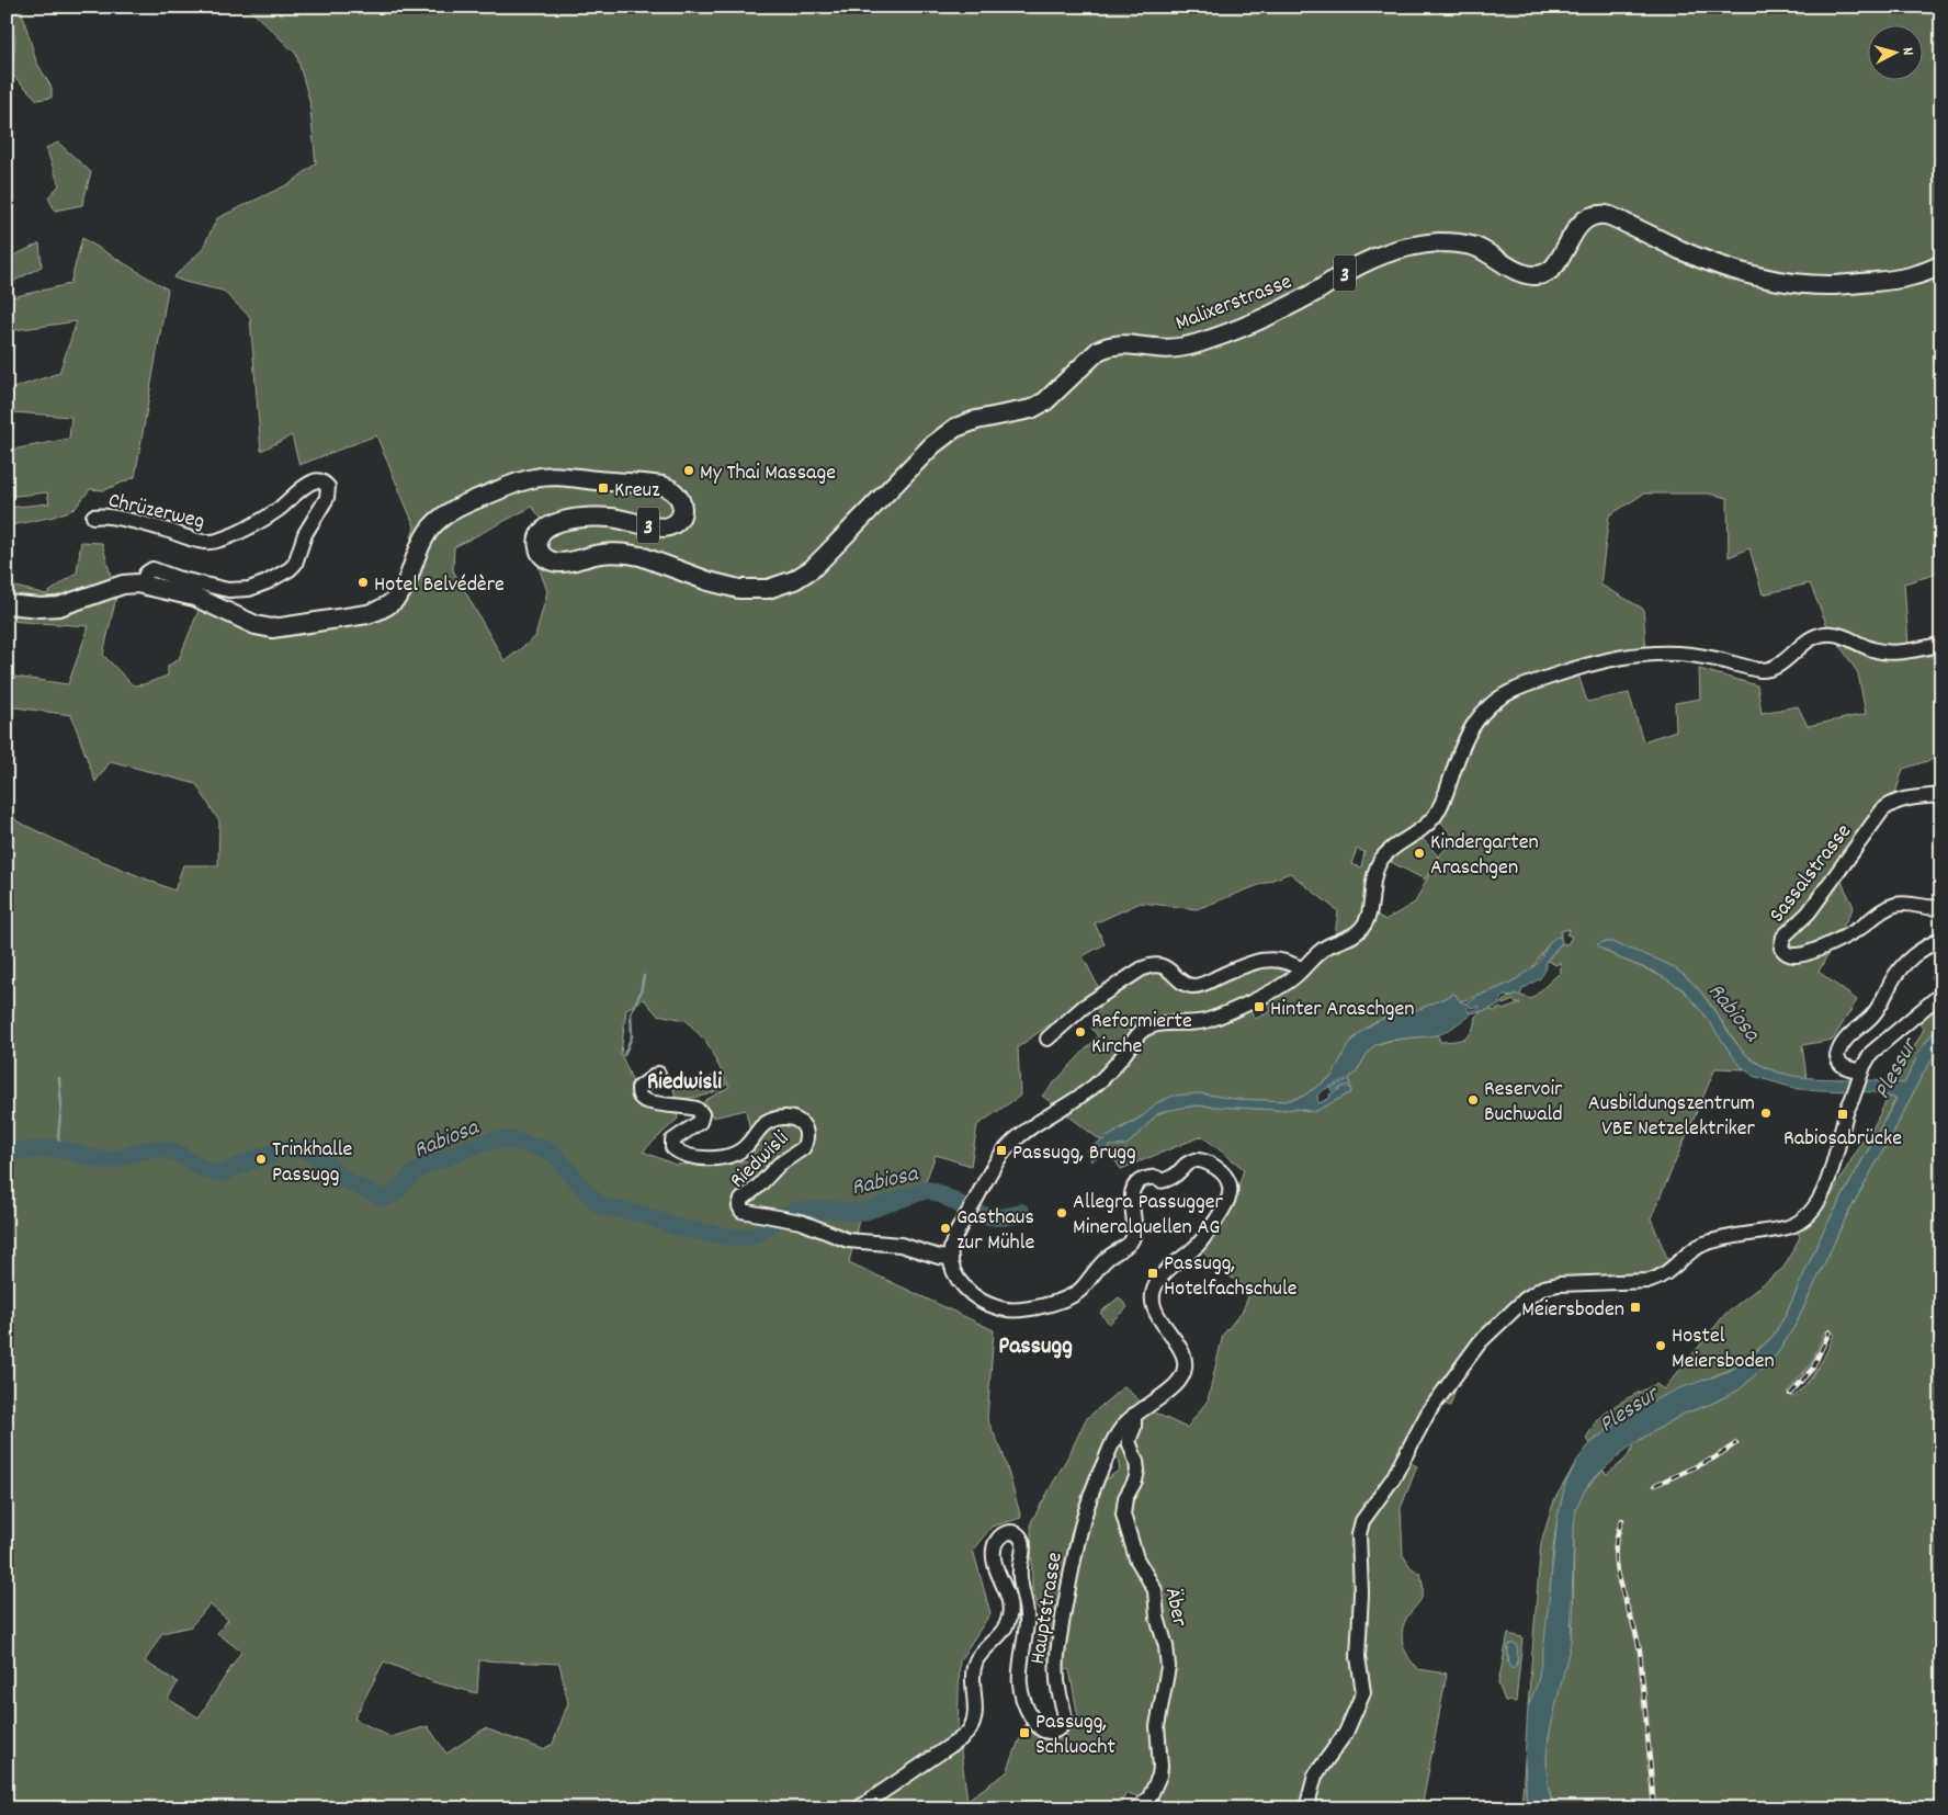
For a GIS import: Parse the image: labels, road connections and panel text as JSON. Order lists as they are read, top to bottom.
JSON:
{
  "streets": {
    "main road": ["3", "Malixerstrasse"],
    "street": [
      "Chrüzerweg",
      "Sassalstrasse",
      "Riedwisli",
      "Äber",
      "Hauptstrasse"
    ]
  },
  "crossings": [
    ["3", "Malixerstrasse"],
    ["3", "Chrüzerweg"],
    ["Malixerstrasse", "Chrüzerweg"],
    ["Riedwisli", "Hauptstrasse"],
    ["Äber", "Hauptstrasse"]
  ],
  "districts": ["Riedwisli", "Passugg"],
  "water": ["Rabiosa", "Plessur"],
  "places": {
    "other": [
      "My Thai Massage",
      "Hotel Belvédère",
      "Kindergarten Araschgen",
      "Reformierte Kirche",
      "Reservoir Buchwald",
      "Ausbildungszentrum VBE Netzelektriker",
      "Trinkhalle Passugg",
      "Allegra Passugger Mineralquellen AG",
      "Gasthaus zur Mühle",
      "Hostel Meiersboden"
    ],
    "transit": [
      "Kreuz",
      "Hinter Araschgen",
      "Rabiosabrücke",
      "Passugg, Brugg",
      "Passugg, Hotelfachschule",
      "Meiersboden",
      "Passugg, Schluocht"
    ]
  },
  "north": "right"
}
